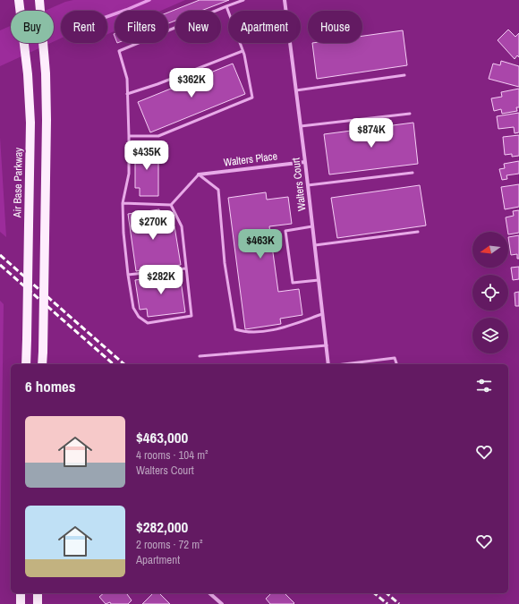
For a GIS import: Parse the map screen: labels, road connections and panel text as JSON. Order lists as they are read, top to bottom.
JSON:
{
  "streets": {
    "main road": ["Air Base Parkway"],
    "street": ["Walters Place", "Walters Court"]
  },
  "crossings": [
    ["Walters Place", "Walters Court"]
  ],
  "north": "left",
  "page": {
    "chip": [
      "Buy",
      "Rent",
      "Filters",
      "New",
      "Apartment",
      "House"
    ],
    "price": [
      "$362K",
      "$874K",
      "$435K",
      "$270K",
      "$463K",
      "$282K"
    ],
    "heading": "6 homes",
    "list": [
      {
        "name": "$463,000",
        "note": "4 rooms · 104 m² · Walters Court"
      },
      {
        "name": "$282,000",
        "note": "2 rooms · 72 m² · Apartment"
      }
    ]
  }
}
